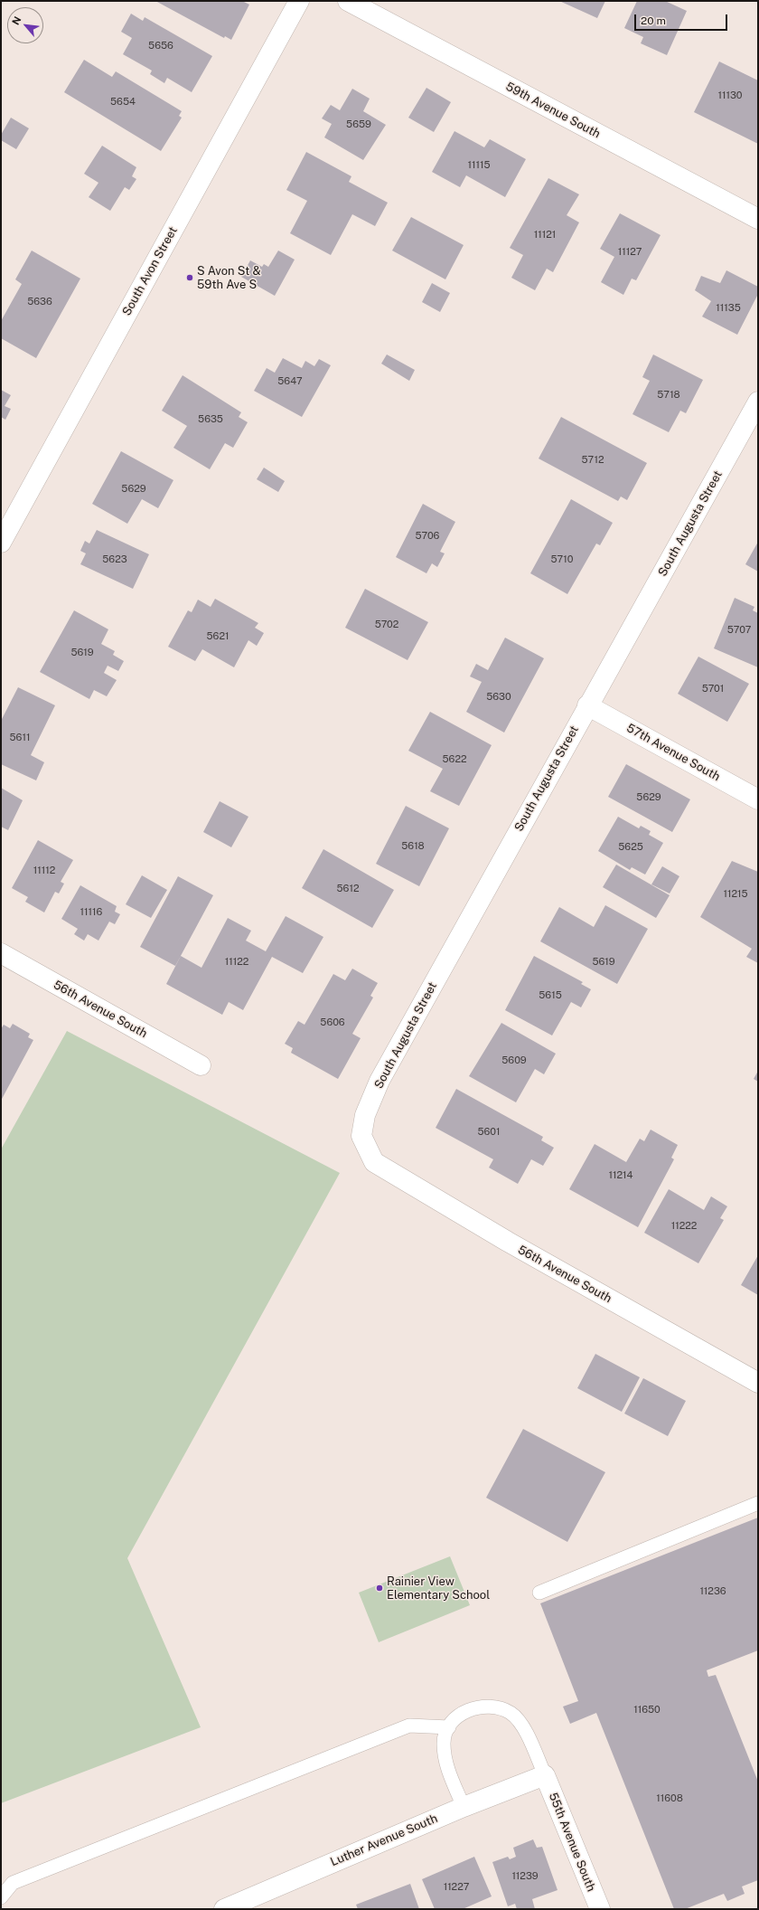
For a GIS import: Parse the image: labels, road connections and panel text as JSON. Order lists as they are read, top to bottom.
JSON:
{
  "streets": {
    "street": [
      "59th Avenue South",
      "South Avon Street",
      "South Augusta Street",
      "57th Avenue South",
      "56th Avenue South",
      "Luther Avenue South",
      "55th Avenue South"
    ]
  },
  "crossings": [
    ["South Augusta Street", "57th Avenue South"],
    ["South Augusta Street", "56th Avenue South"],
    ["Luther Avenue South", "55th Avenue South"]
  ],
  "places": ["S Avon St & 59th Ave S", "Rainier View Elementary School"],
  "house_numbers": [
    "5656",
    "11130",
    "5654",
    "5659",
    "11115",
    "11121",
    "11127",
    "5636",
    "11135",
    "5647",
    "5718",
    "5635",
    "5712",
    "5629",
    "5706",
    "5623",
    "5710",
    "5702",
    "5707",
    "5621",
    "5619",
    "5701",
    "5630",
    "5611",
    "5622",
    "5629",
    "5618",
    "5625",
    "11112",
    "5612",
    "11215",
    "11116",
    "11122",
    "5619",
    "5615",
    "5606",
    "5609",
    "5601",
    "11214",
    "11222",
    "11236",
    "11650",
    "11608",
    "11239",
    "11227"
  ],
  "scale_bar": "20 m",
  "north": "top left"
}
